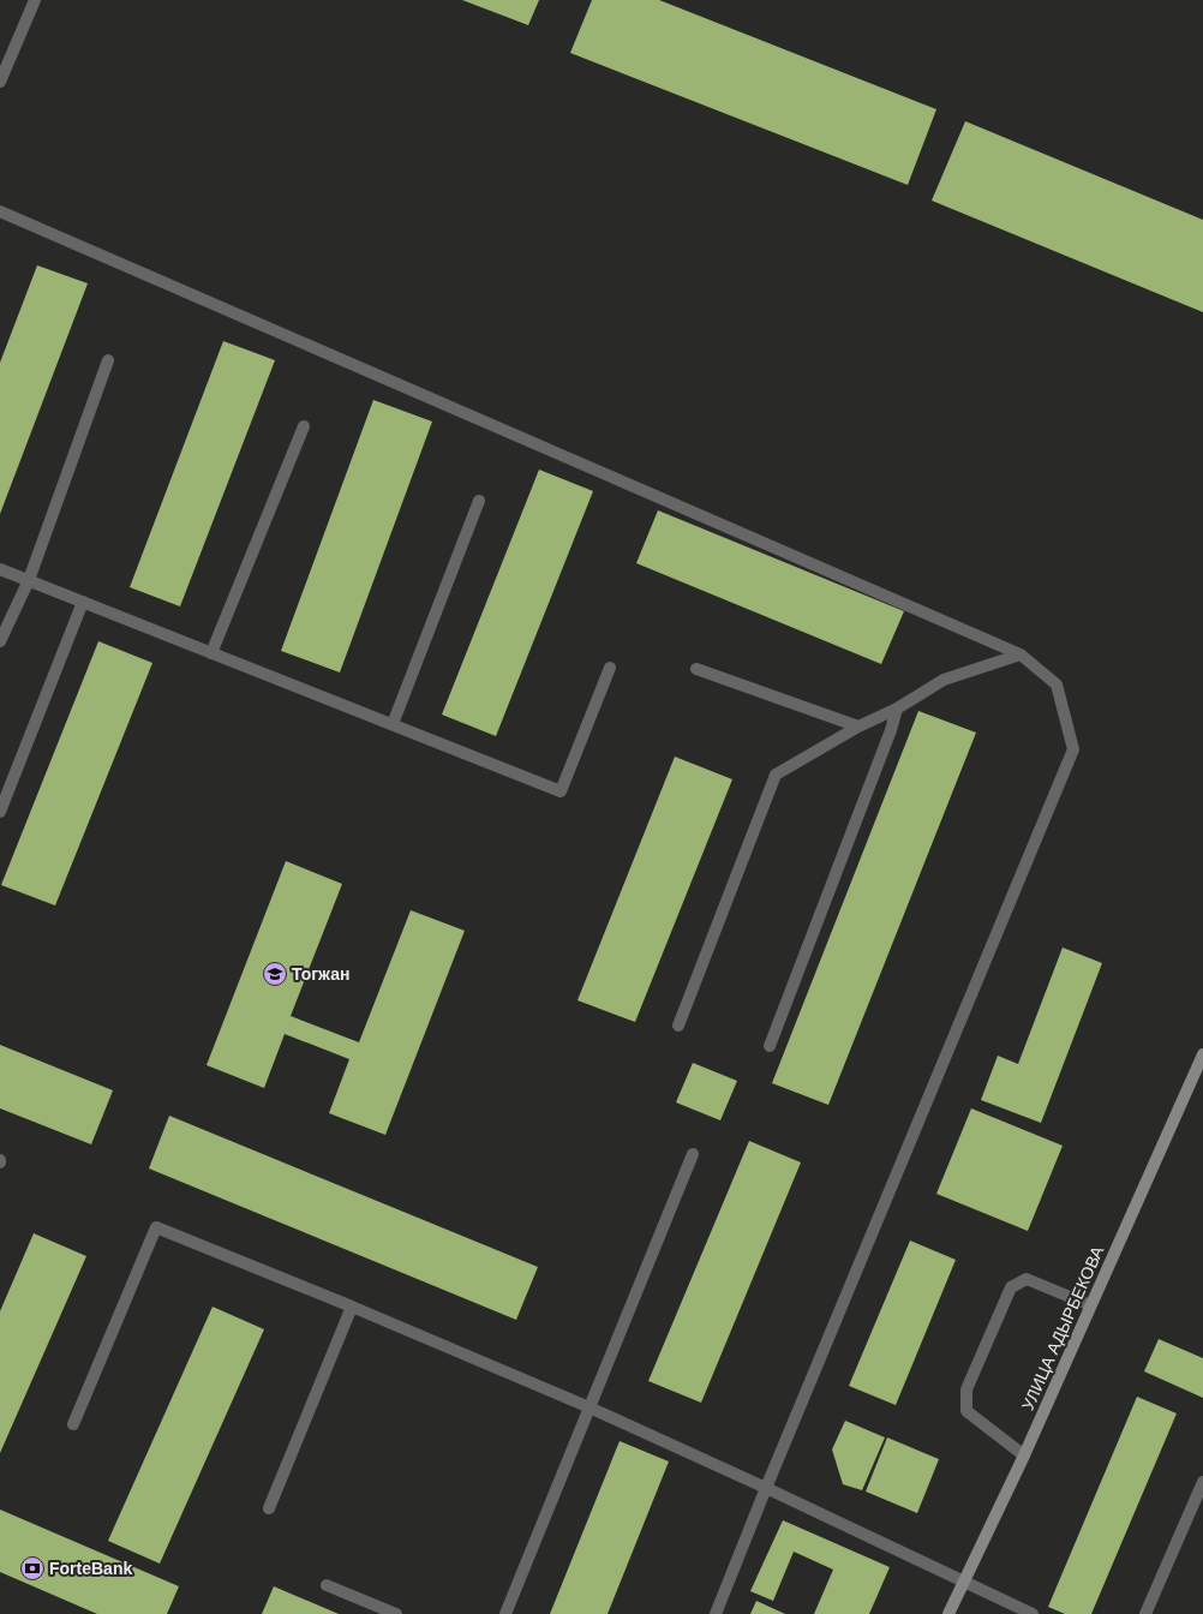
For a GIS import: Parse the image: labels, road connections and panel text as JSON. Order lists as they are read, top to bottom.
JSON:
{
  "streets": {
    "main road": ["УЛИЦА АДЫРБЕКОВА"]
  },
  "places": {
    "school or university": ["Тогжан"],
    "bank": ["ForteBank"]
  }
}
